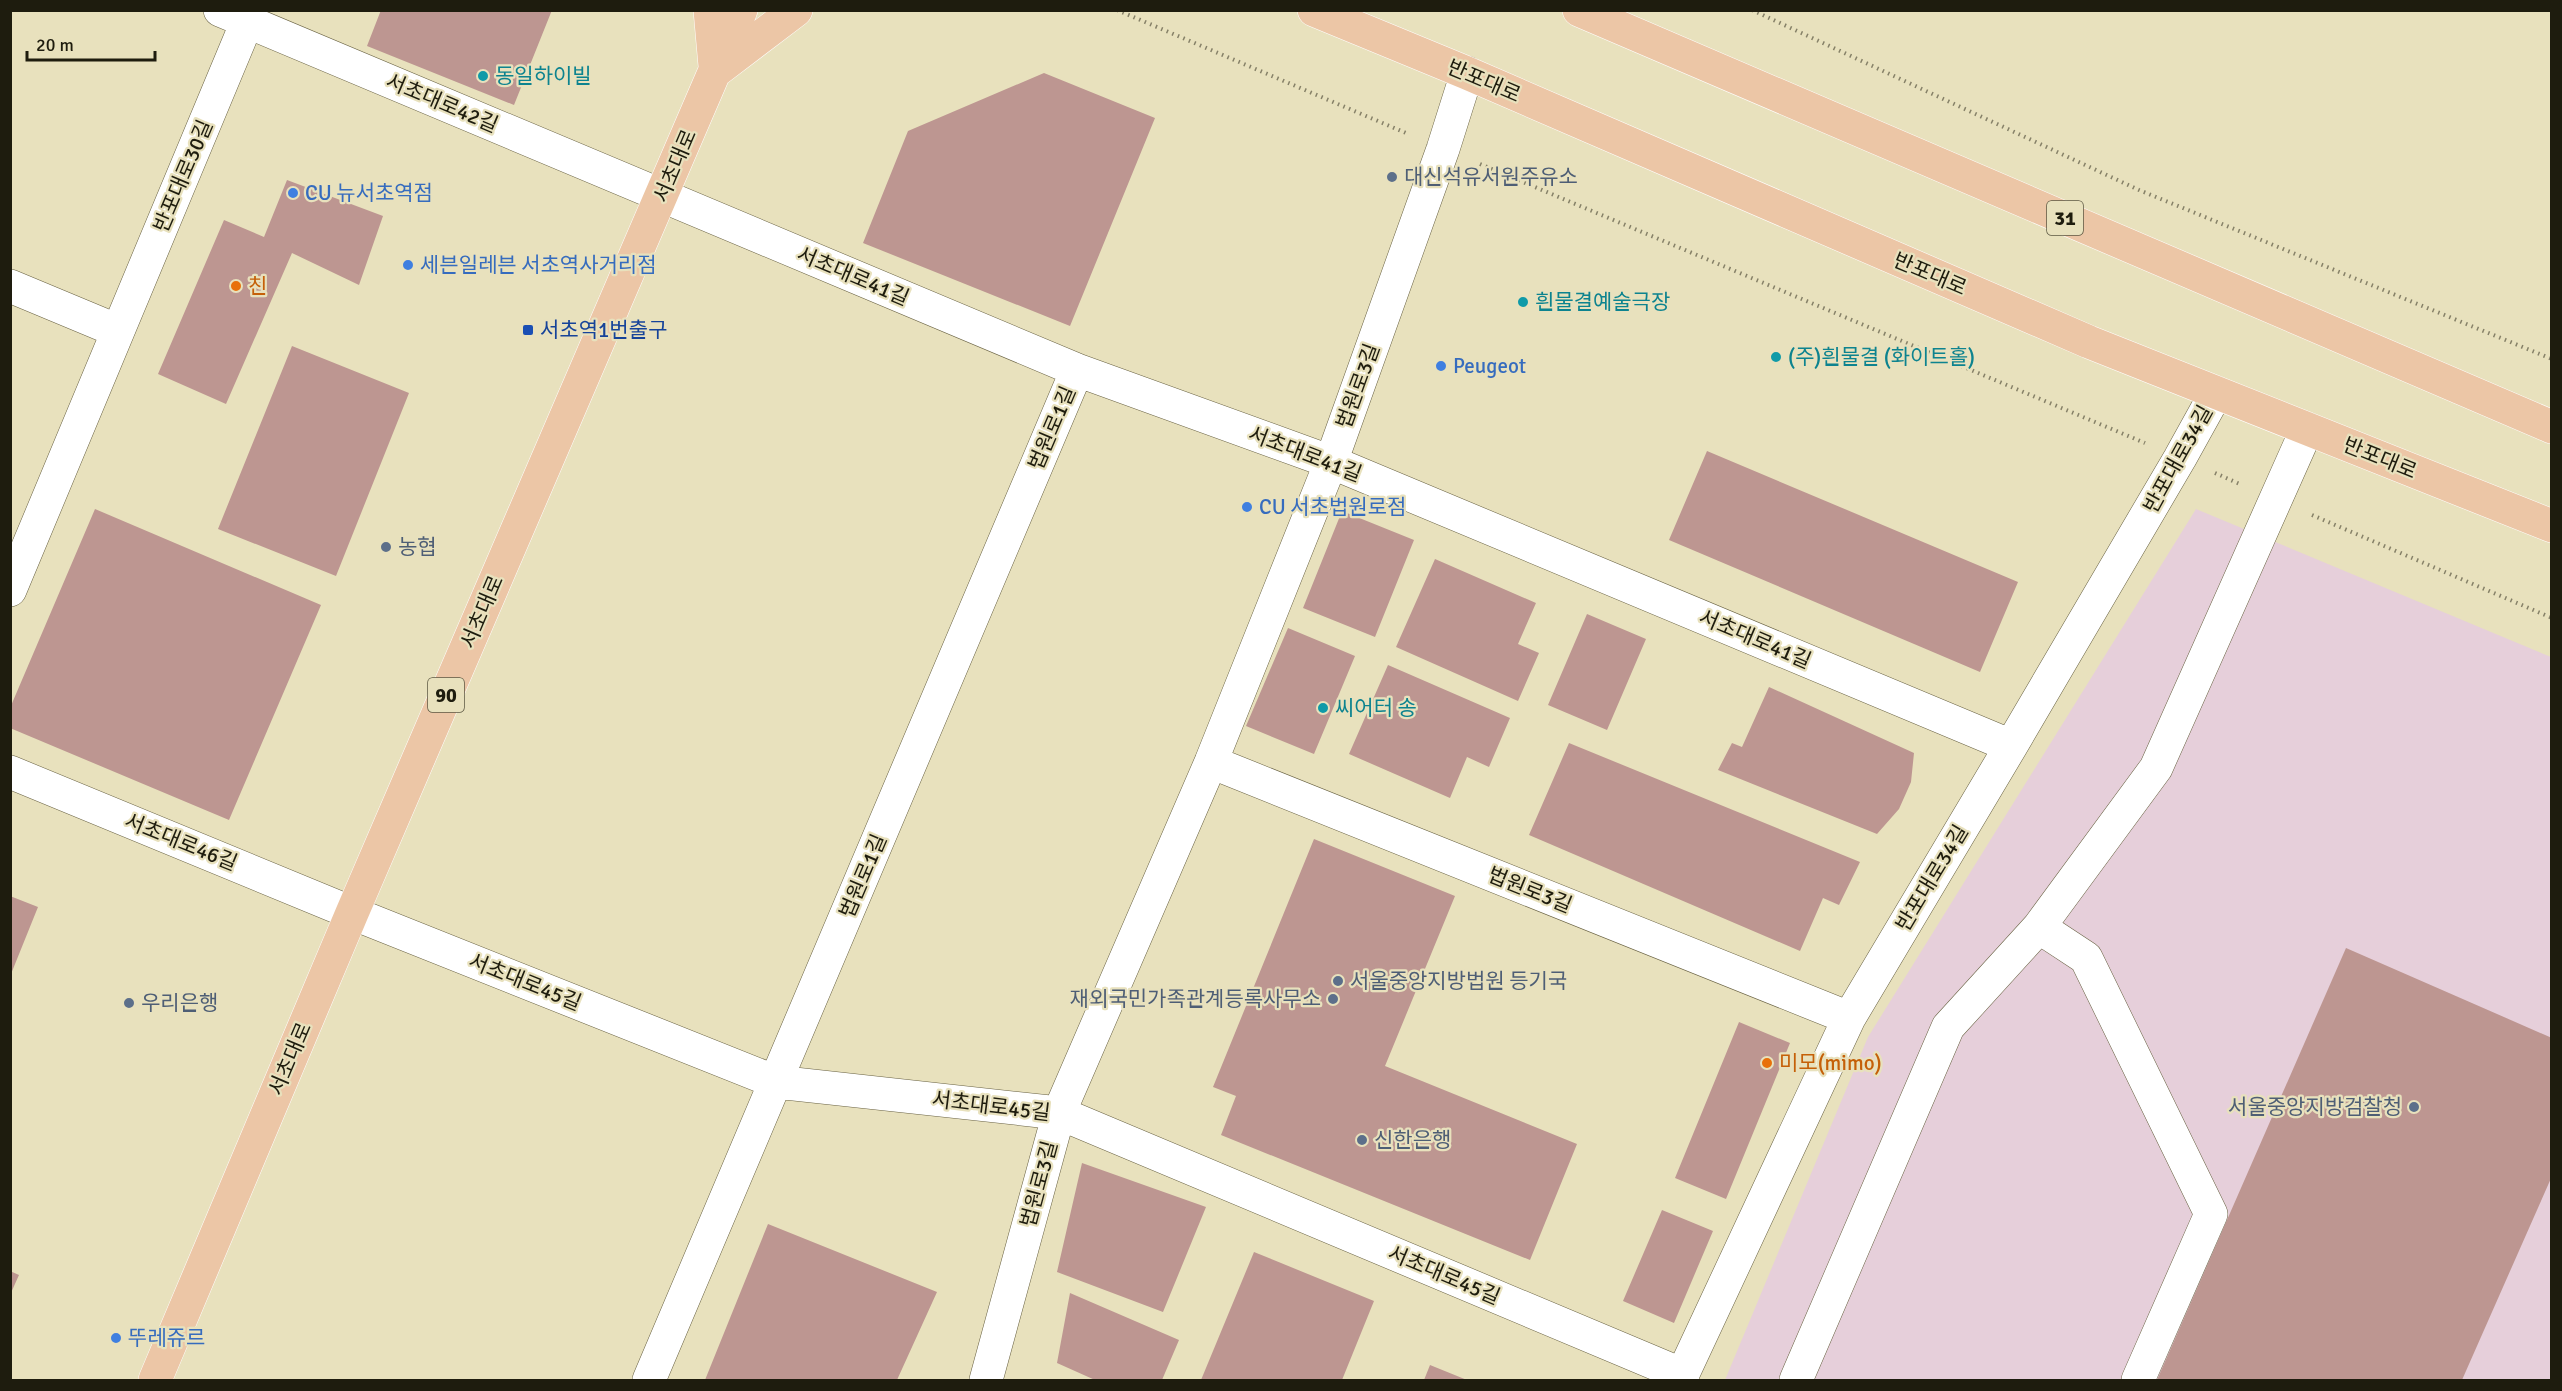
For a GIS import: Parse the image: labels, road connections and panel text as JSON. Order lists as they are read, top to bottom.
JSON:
{
  "streets": {
    "main road": [
      "반포대로",
      "서초대로",
      "31",
      "90"
    ],
    "street": [
      "서초대로42길",
      "반포대로30길",
      "서초대로41길",
      "법원로3길",
      "법원로1길",
      "반포대로34길",
      "서초대로46길",
      "서초대로45길"
    ]
  },
  "crossings": [
    ["반포대로", "법원로3길"],
    ["반포대로", "반포대로34길"],
    ["서초대로42길", "서초대로"],
    ["서초대로42길", "반포대로30길"],
    ["서초대로42길", "서초대로41길"],
    ["서초대로", "서초대로41길"],
    ["서초대로", "서초대로46길"],
    ["서초대로", "서초대로45길"],
    ["서초대로41길", "법원로3길"],
    ["서초대로41길", "법원로1길"],
    ["서초대로41길", "반포대로34길"],
    ["법원로3길", "반포대로34길"],
    ["법원로3길", "서초대로45길"],
    ["법원로1길", "서초대로45길"],
    ["반포대로34길", "서초대로45길"],
    ["서초대로46길", "서초대로45길"]
  ],
  "places": {
    "other": [
      "동일하이빌",
      "대신석유서원주유소",
      "CU 뉴서초역점",
      "세븐일레븐 서초역사거리점",
      "친",
      "흰물결예술극장",
      "(주)흰물결 (화이트홀)",
      "Peugeot",
      "CU 서초법원로점",
      "농협",
      "씨어터 송",
      "서울중앙지방법원 등기국",
      "재외국민가족관계등록사무소",
      "우리은행",
      "미모(mimo)",
      "서울중앙지방검찰청",
      "신한은행",
      "뚜레쥬르"
    ],
    "transit": ["서초역1번출구"]
  },
  "scale_bar": "20 m"
}
